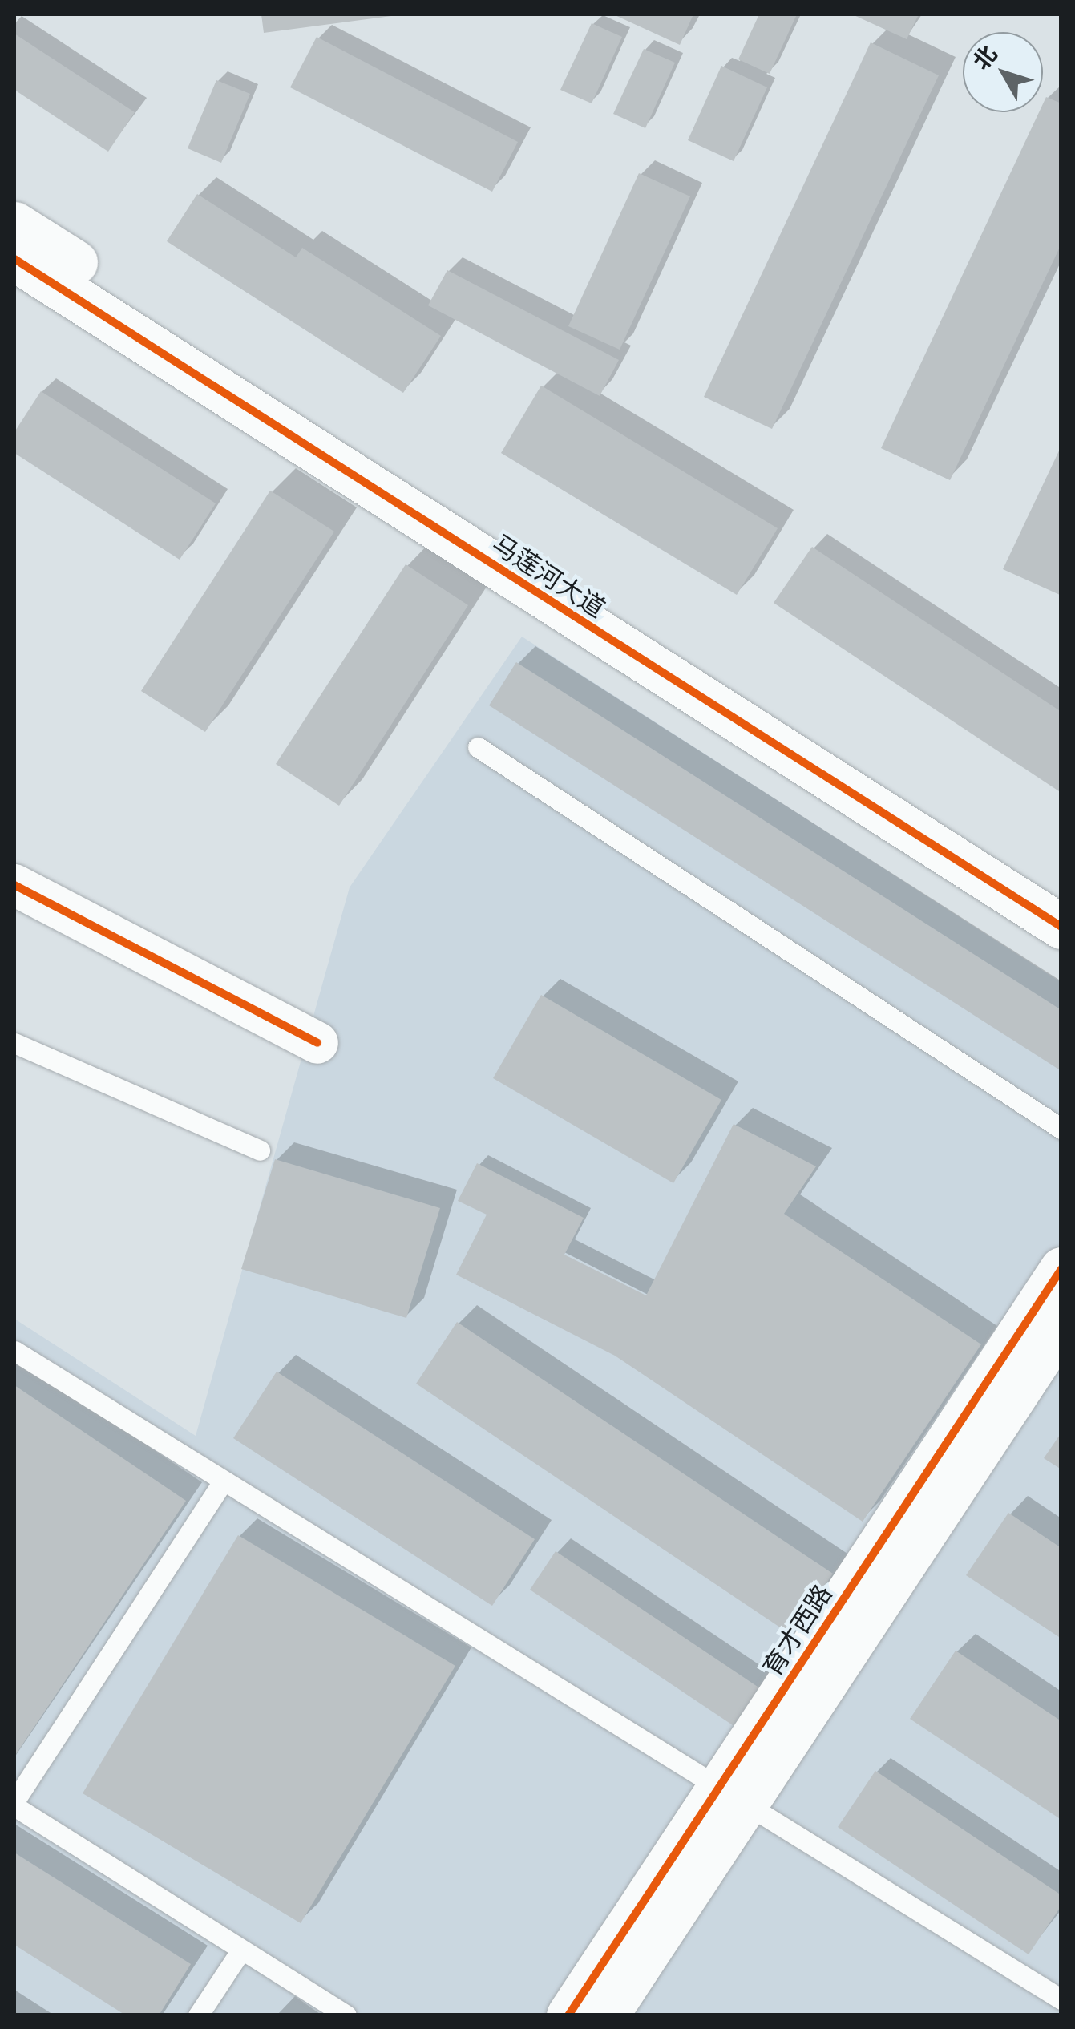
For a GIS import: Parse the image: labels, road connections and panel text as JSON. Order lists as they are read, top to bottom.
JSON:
{
  "streets": {
    "street": ["马莲河大道", "育才西路"]
  },
  "north": "top left"
}
